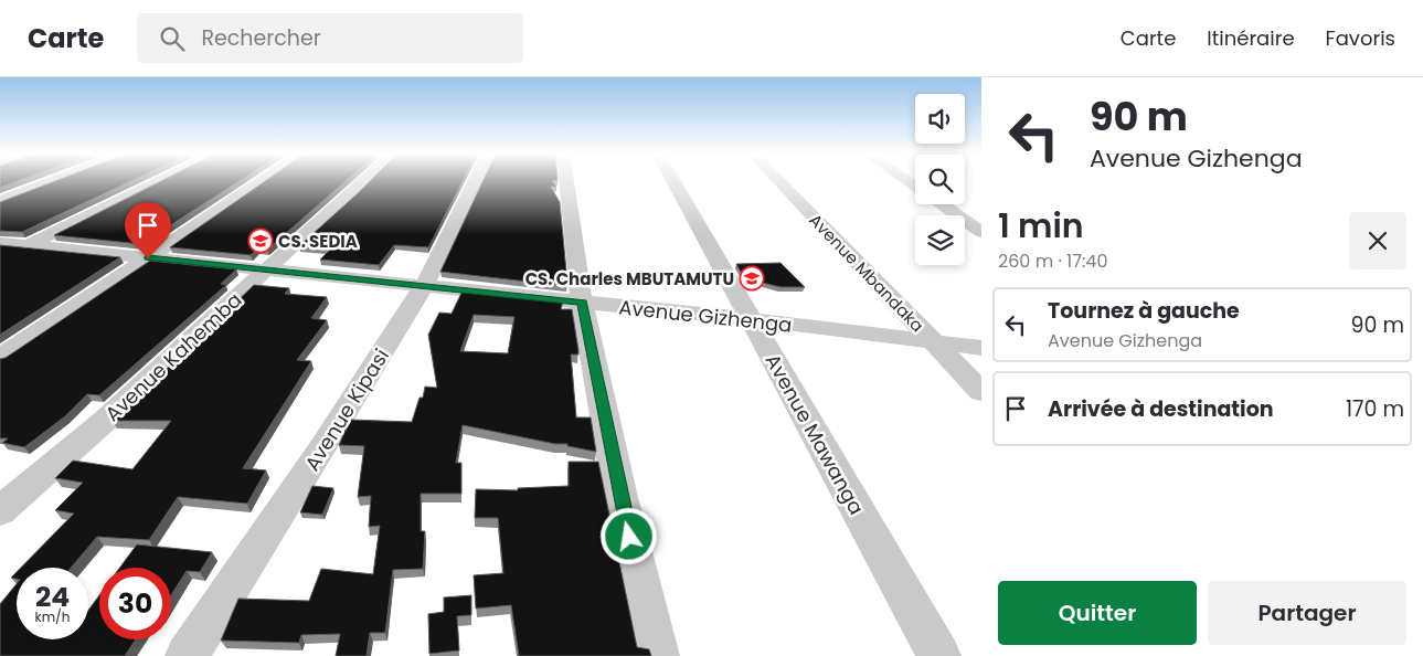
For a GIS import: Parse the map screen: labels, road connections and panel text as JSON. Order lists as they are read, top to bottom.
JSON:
{
  "streets": {
    "street": [
      "Avenue Mbandaka",
      "Avenue Gizhenga",
      "Avenue Kahemba",
      "Avenue Kipasi",
      "Avenue Mawanga"
    ]
  },
  "crossings": [
    ["Avenue Mbandaka", "Avenue Gizhenga"],
    ["Avenue Gizhenga", "Avenue Kahemba"],
    ["Avenue Gizhenga", "Avenue Kipasi"],
    ["Avenue Gizhenga", "Avenue Mawanga"]
  ],
  "places": {
    "school or university": ["CS. SEDIA", "CS. Charles MBUTAMUTU"]
  },
  "page": {
    "header": "Carte",
    "search": "Rechercher",
    "nav": ["Carte", "Itinéraire", "Favoris"],
    "turn": ["90 m", "Avenue Gizhenga"],
    "heading": ["1 min", "260 m · 17:40"],
    "list": [
      {
        "name": "Tournez à gauche",
        "note": "Avenue Gizhenga",
        "value": "90 m"
      },
      {
        "name": "Arrivée à destination",
        "value": "170 m"
      }
    ],
    "speed": "24 km/h",
    "limit": "30",
    "buttons": ["Quitter", "Partager"]
  }
}
